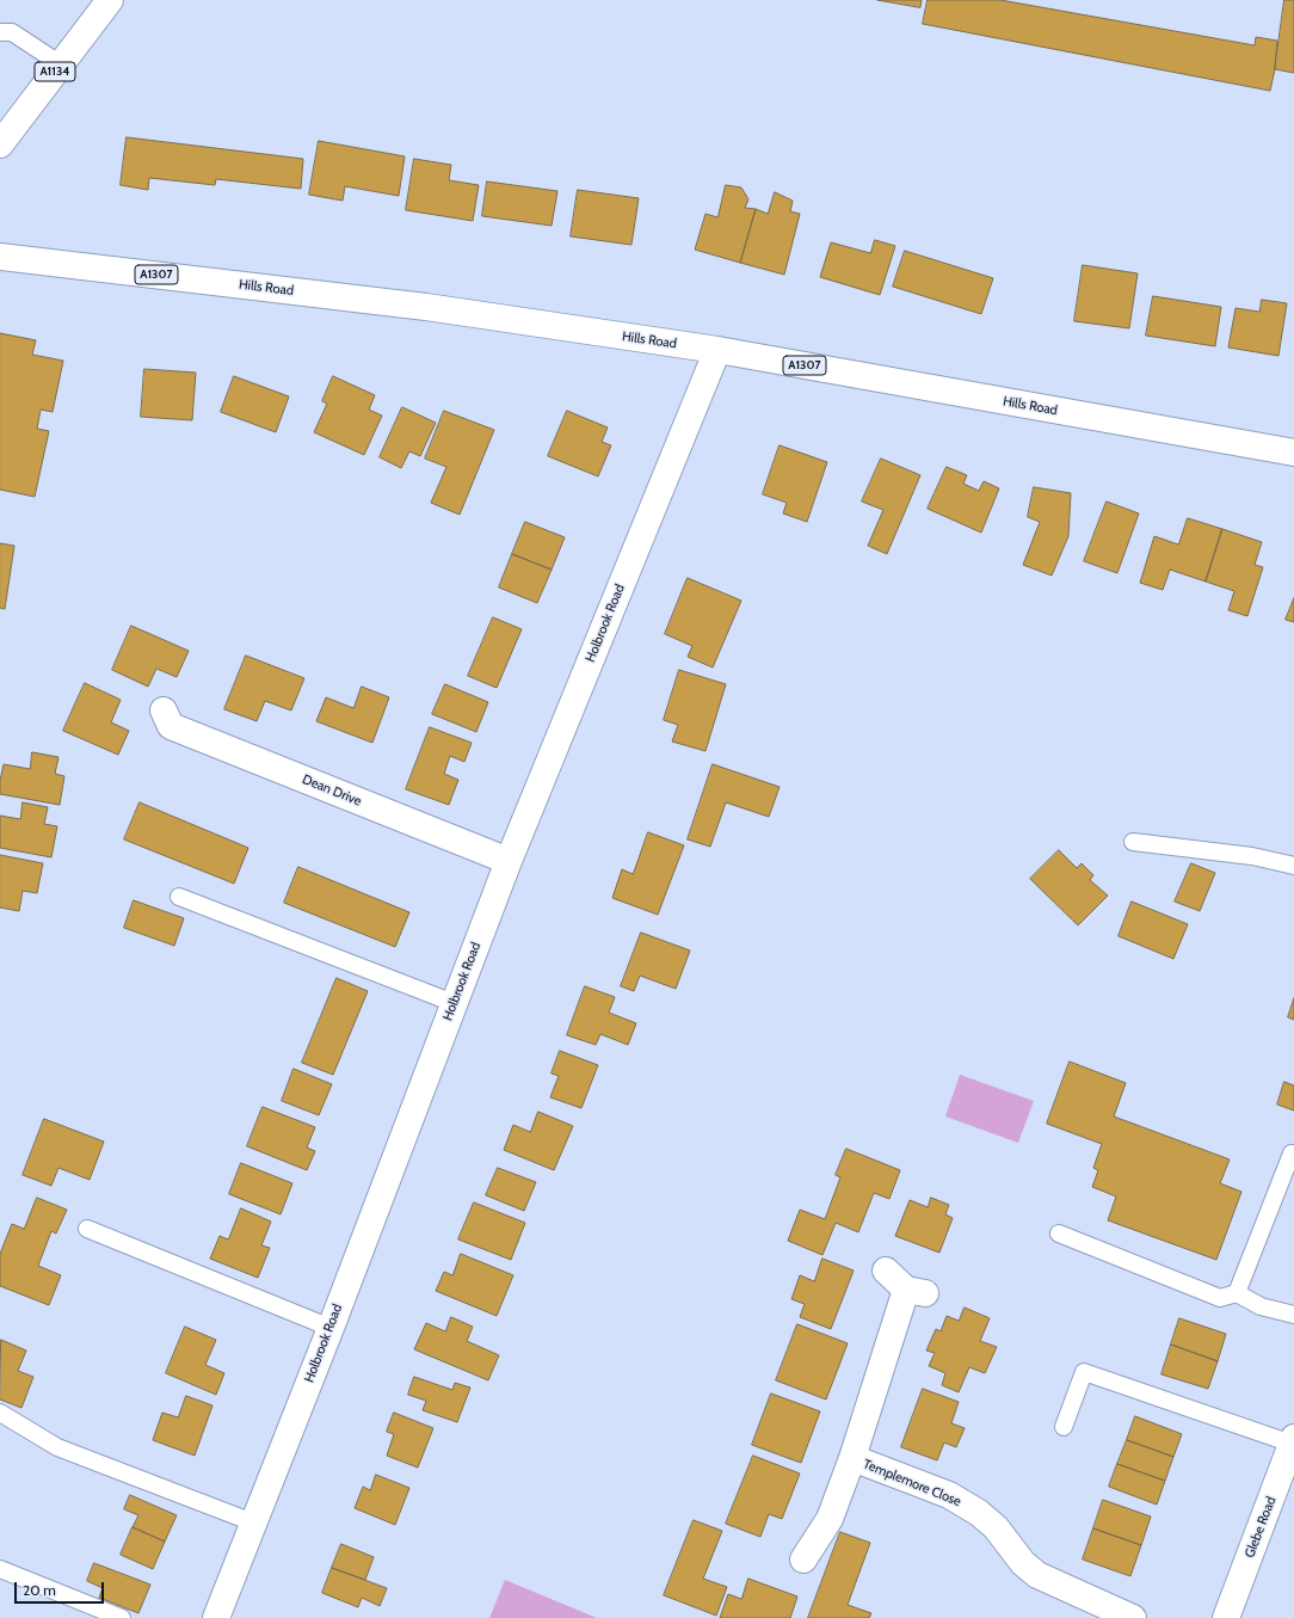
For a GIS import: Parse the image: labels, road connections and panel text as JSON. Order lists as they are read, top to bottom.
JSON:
{
  "streets": {
    "street": [
      "A1134",
      "A1307",
      "Hills Road",
      "Holbrook Road",
      "Dean Drive",
      "Templemore Close",
      "Glebe Road"
    ]
  },
  "crossings": [
    ["Hills Road", "Holbrook Road"],
    ["Holbrook Road", "Dean Drive"]
  ],
  "scale_bar": "20 m"
}
